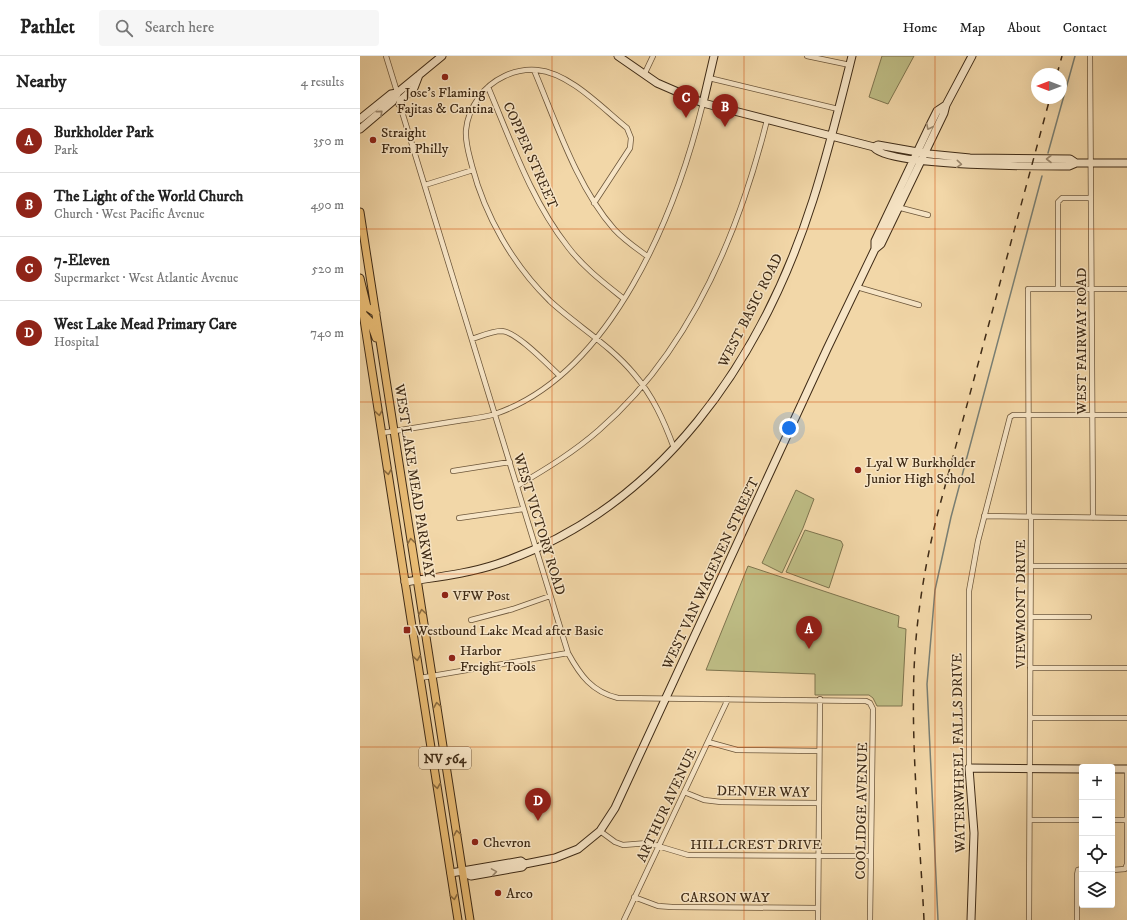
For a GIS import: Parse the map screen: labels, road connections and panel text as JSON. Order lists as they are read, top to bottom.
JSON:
{
  "streets": {
    "main road": ["WEST LAKE MEAD PARKWAY", "NV 564"],
    "street": [
      "COPPER STREET",
      "WEST BASIC ROAD",
      "WEST FAIRWAY ROAD",
      "WEST VICTORY ROAD",
      "WEST VAN WAGENEN STREET",
      "VIEWMONT DRIVE",
      "WATERWHEEL FALLS DRIVE",
      "DENVER WAY",
      "ARTHUR AVENUE",
      "COOLIDGE AVENUE",
      "HILLCREST DRIVE",
      "CARSON WAY"
    ]
  },
  "crossings": [
    ["WEST BASIC ROAD", "WEST LAKE MEAD PARKWAY"],
    ["WEST BASIC ROAD", "WEST VICTORY ROAD"],
    ["WEST LAKE MEAD PARKWAY", "WEST VAN WAGENEN STREET"],
    ["WEST VICTORY ROAD", "WEST VAN WAGENEN STREET"],
    ["WEST VICTORY ROAD", "ARTHUR AVENUE"],
    ["WEST VICTORY ROAD", "COOLIDGE AVENUE"],
    ["WEST VAN WAGENEN STREET", "HILLCREST DRIVE"],
    ["VIEWMONT DRIVE", "WATERWHEEL FALLS DRIVE"],
    ["DENVER WAY", "ARTHUR AVENUE"],
    ["ARTHUR AVENUE", "HILLCREST DRIVE"],
    ["ARTHUR AVENUE", "CARSON WAY"],
    ["COOLIDGE AVENUE", "HILLCREST DRIVE"]
  ],
  "places": {
    "other": [
      "Jose’s Flaming Fajitas & Cantina",
      "Straight From Philly",
      "Lyal W Burkholder Junior High School",
      "VFW Post",
      "Harbor Freight Tools",
      "Chevron",
      "Arco"
    ],
    "transit": ["Westbound Lake Mead after Basic"]
  },
  "north": "left",
  "page": {
    "header": "Pathlet",
    "search": "Search here",
    "nav": [
      "Home",
      "Map",
      "About",
      "Contact"
    ],
    "heading": ["Nearby", "4 results"],
    "pins": [
      "C",
      "B",
      "A",
      "D"
    ],
    "list": [
      {
        "mark": "A",
        "name": "Burkholder Park",
        "note": "Park",
        "value": "350 m"
      },
      {
        "mark": "B",
        "name": "The Light of the World Church",
        "note": "Church · West Pacific Avenue",
        "value": "490 m"
      },
      {
        "mark": "C",
        "name": "7-Eleven",
        "note": "Supermarket · West Atlantic Avenue",
        "value": "520 m"
      },
      {
        "mark": "D",
        "name": "West Lake Mead Primary Care",
        "note": "Hospital",
        "value": "740 m"
      }
    ],
    "map_buttons": ["+", "−"]
  }
}
